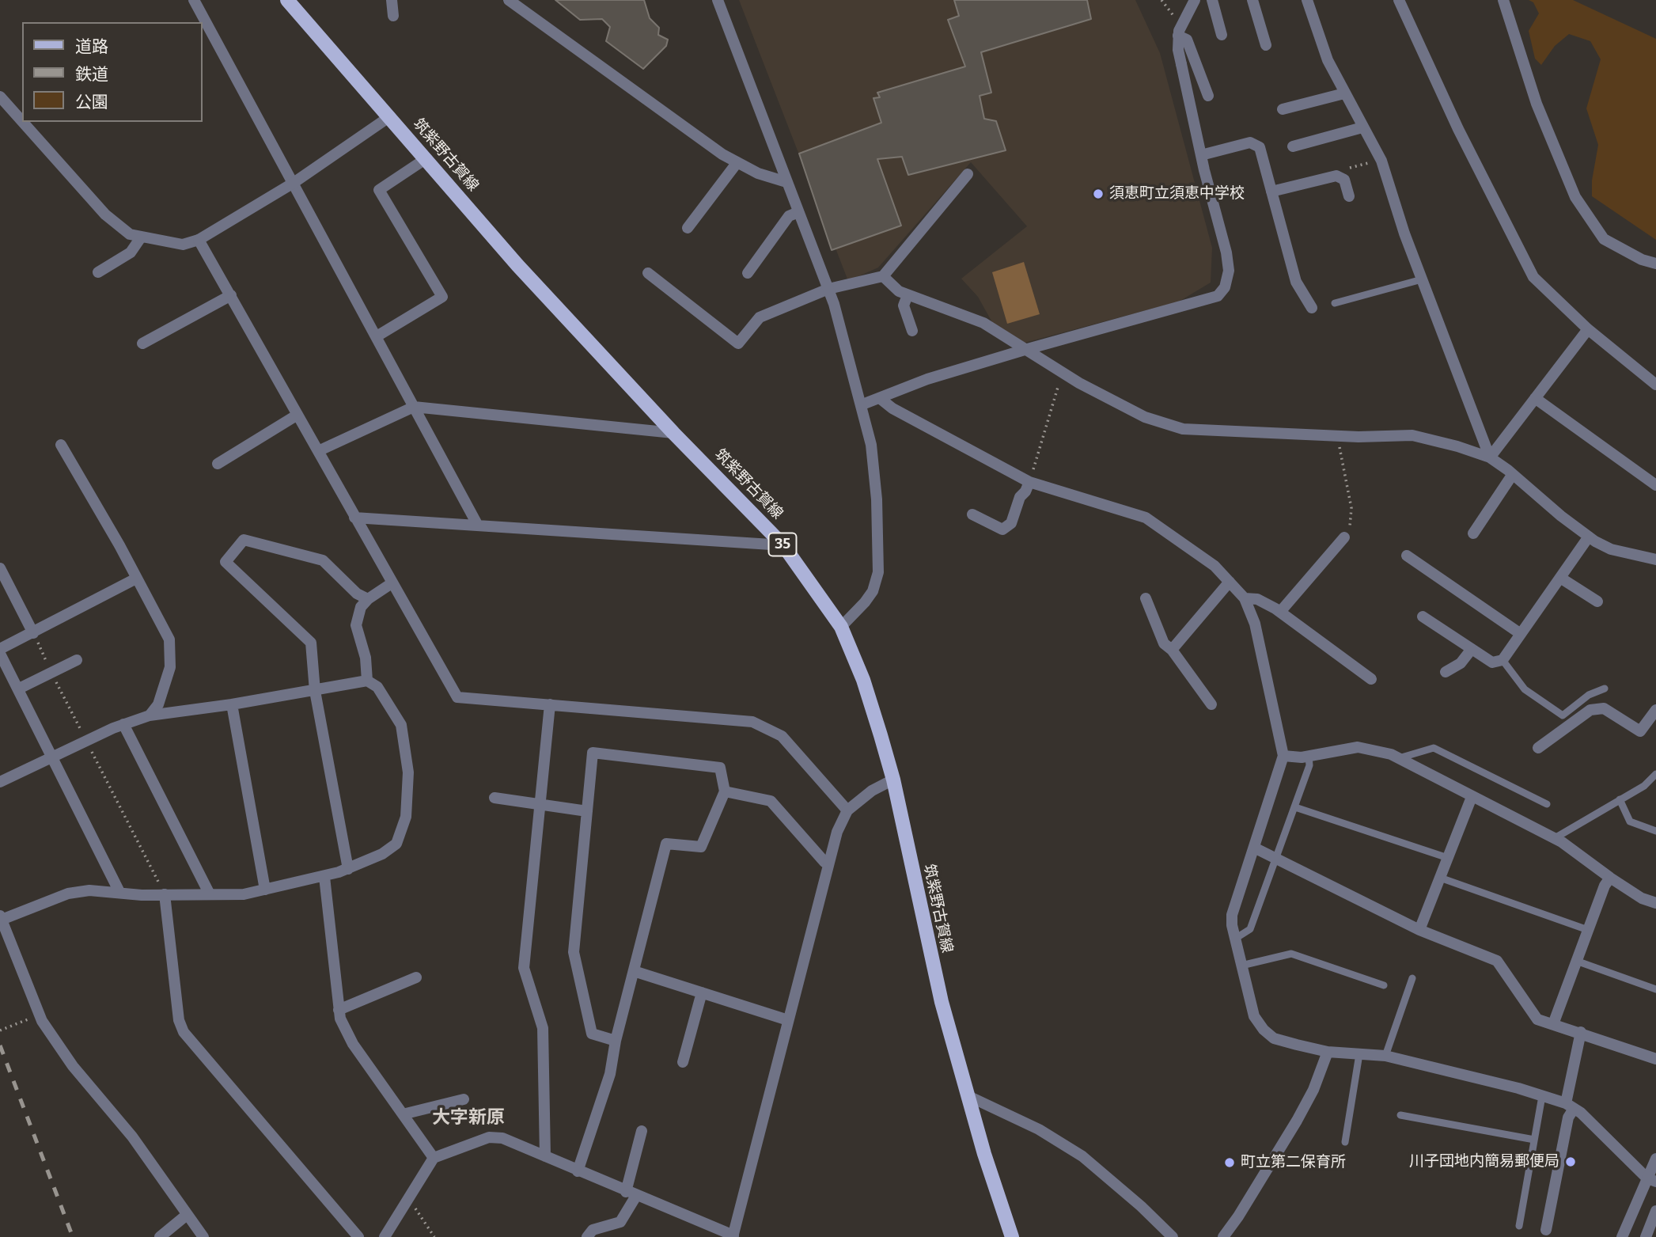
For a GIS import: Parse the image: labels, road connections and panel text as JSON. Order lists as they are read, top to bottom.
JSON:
{
  "streets": {
    "main road": ["筑紫野古賀線", "35"]
  },
  "districts": ["大字新原"],
  "places": ["須恵町立須恵中学校", "川子団地内簡易郵便局", "町立第二保育所"],
  "legend": ["道路", "鉄道", "公園"]
}
